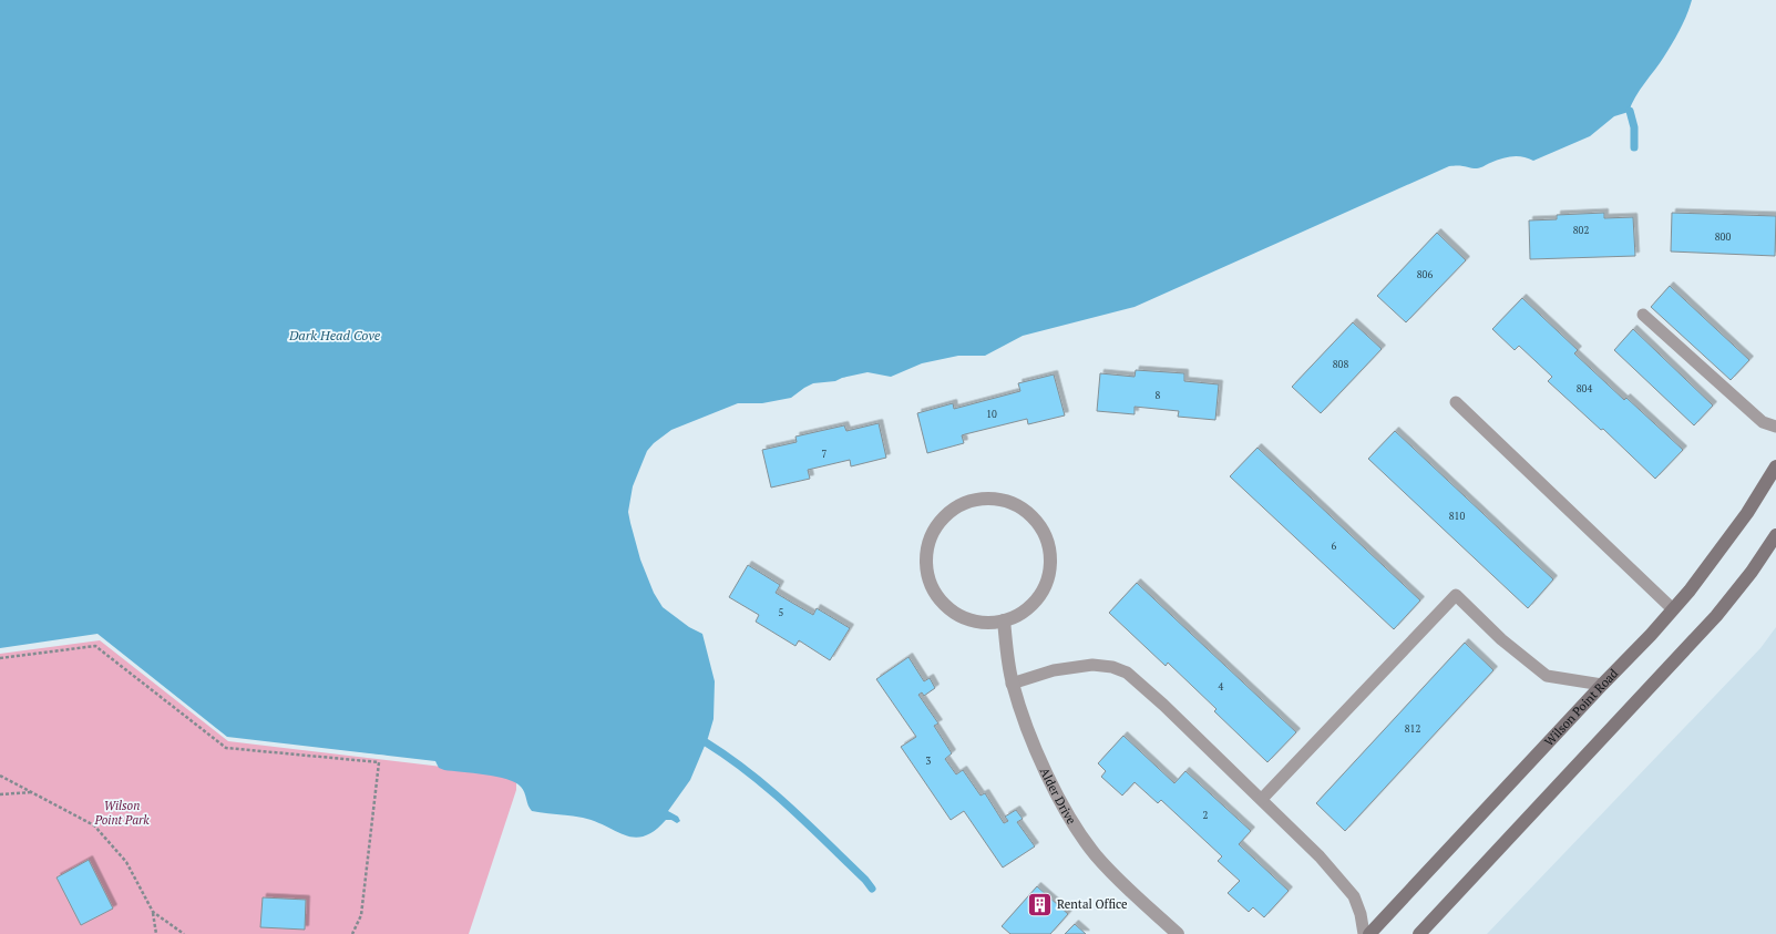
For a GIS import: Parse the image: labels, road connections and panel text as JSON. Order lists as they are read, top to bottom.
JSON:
{
  "streets": {
    "street": ["Wilson Point Road", "Alder Drive"]
  },
  "water": ["Dark Head Cove"],
  "parks": ["Wilson Point Park"],
  "places": {
    "building": ["Rental Office"]
  },
  "house_numbers": [
    "802",
    "800",
    "806",
    "808",
    "804",
    "8",
    "10",
    "7",
    "810",
    "6",
    "5",
    "4",
    "812",
    "3",
    "2"
  ]
}
